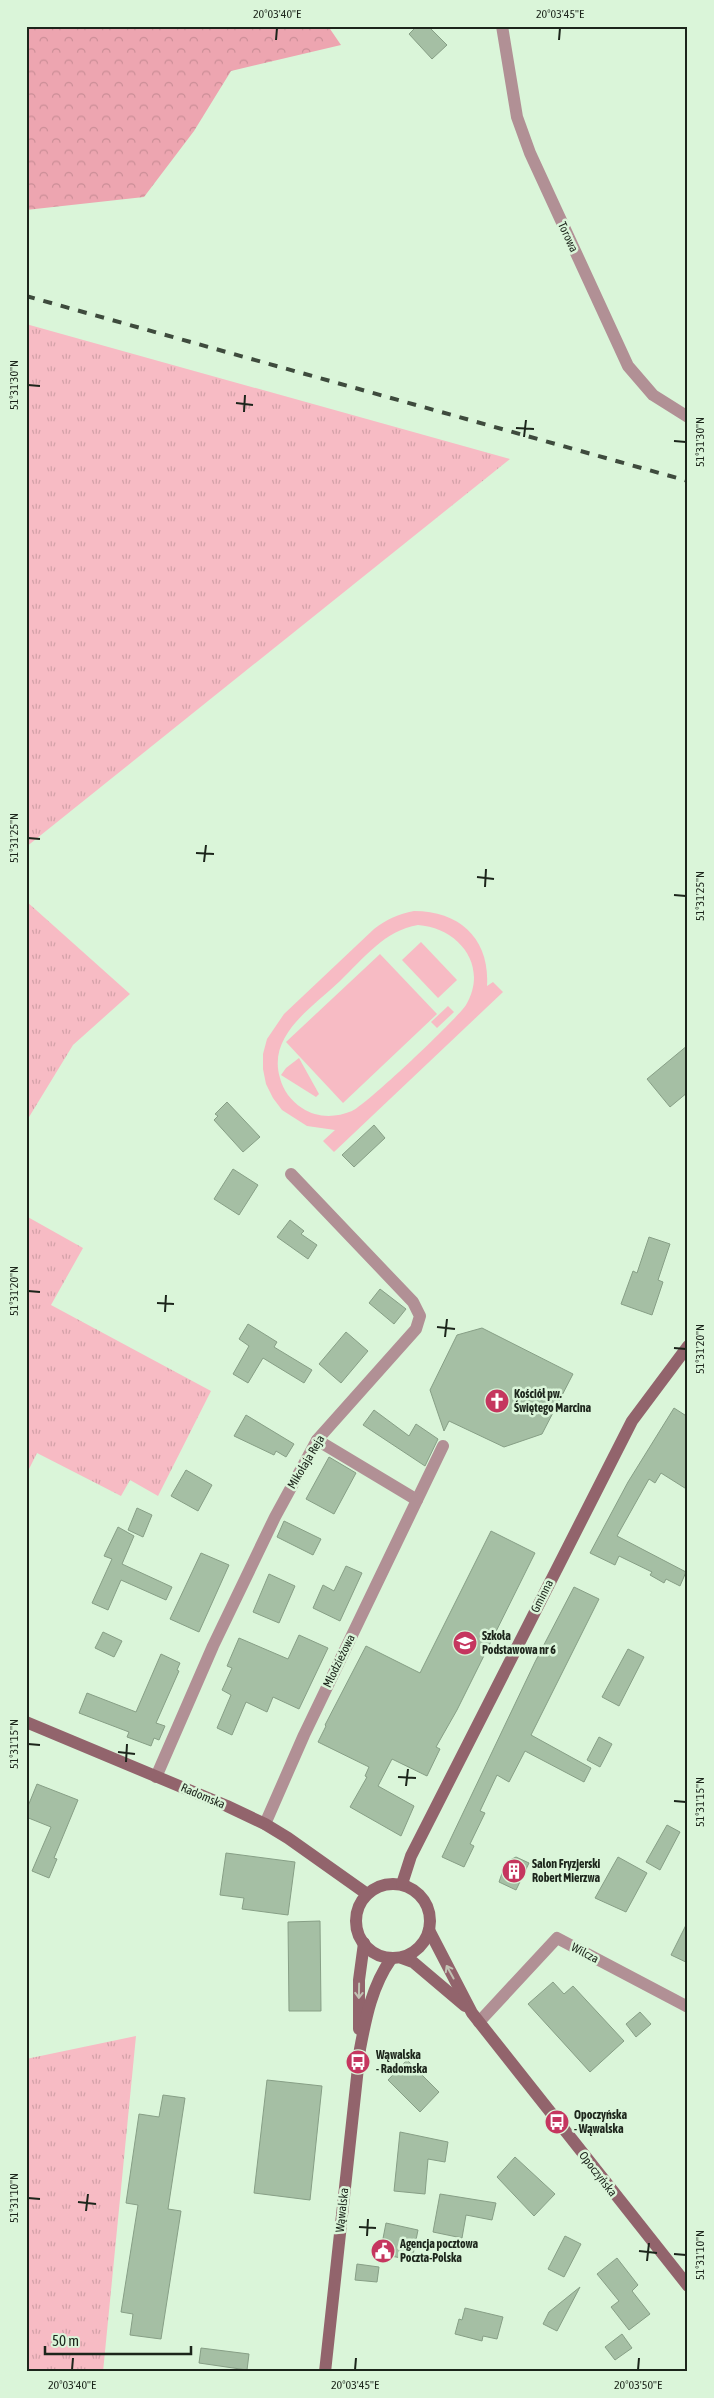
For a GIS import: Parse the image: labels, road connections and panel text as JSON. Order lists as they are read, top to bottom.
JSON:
{
  "streets": {
    "main road": [
      "Gminna",
      "Radomska",
      "Opoczyńska",
      "Wąwalska"
    ],
    "street": [
      "Torowa",
      "Mikołaja Reja",
      "Młodzieżowa",
      "Wilcza"
    ]
  },
  "crossings": [
    ["Mikołaja Reja", "Radomska"],
    ["Gminna", "Radomska"],
    ["Gminna", "Opoczyńska"],
    ["Gminna", "Wąwalska"],
    ["Młodzieżowa", "Radomska"],
    ["Radomska", "Opoczyńska"],
    ["Radomska", "Wąwalska"],
    ["Wilcza", "Opoczyńska"],
    ["Opoczyńska", "Wąwalska"]
  ],
  "places": {
    "church": ["Kościół pw. Świętego Marcina"],
    "school or university": ["Szkoła Podstawowa nr 6"],
    "building": ["Salon Fryzjerski Robert Mierzwa"],
    "bus stop": ["Wąwalska - Radomska", "Opoczyńska - Wąwalska"],
    "public building": ["Agencja pocztowa Poczta-Polska"]
  },
  "scale_bar": "50 m",
  "coordinates": [
    "20°03'40\"E",
    "20°03'45\"E",
    "51°31'30\"N",
    "51°31'25\"N",
    "51°31'20\"N",
    "51°31'15\"N",
    "51°31'10\"N",
    "20°03'50\"E"
  ]
}
